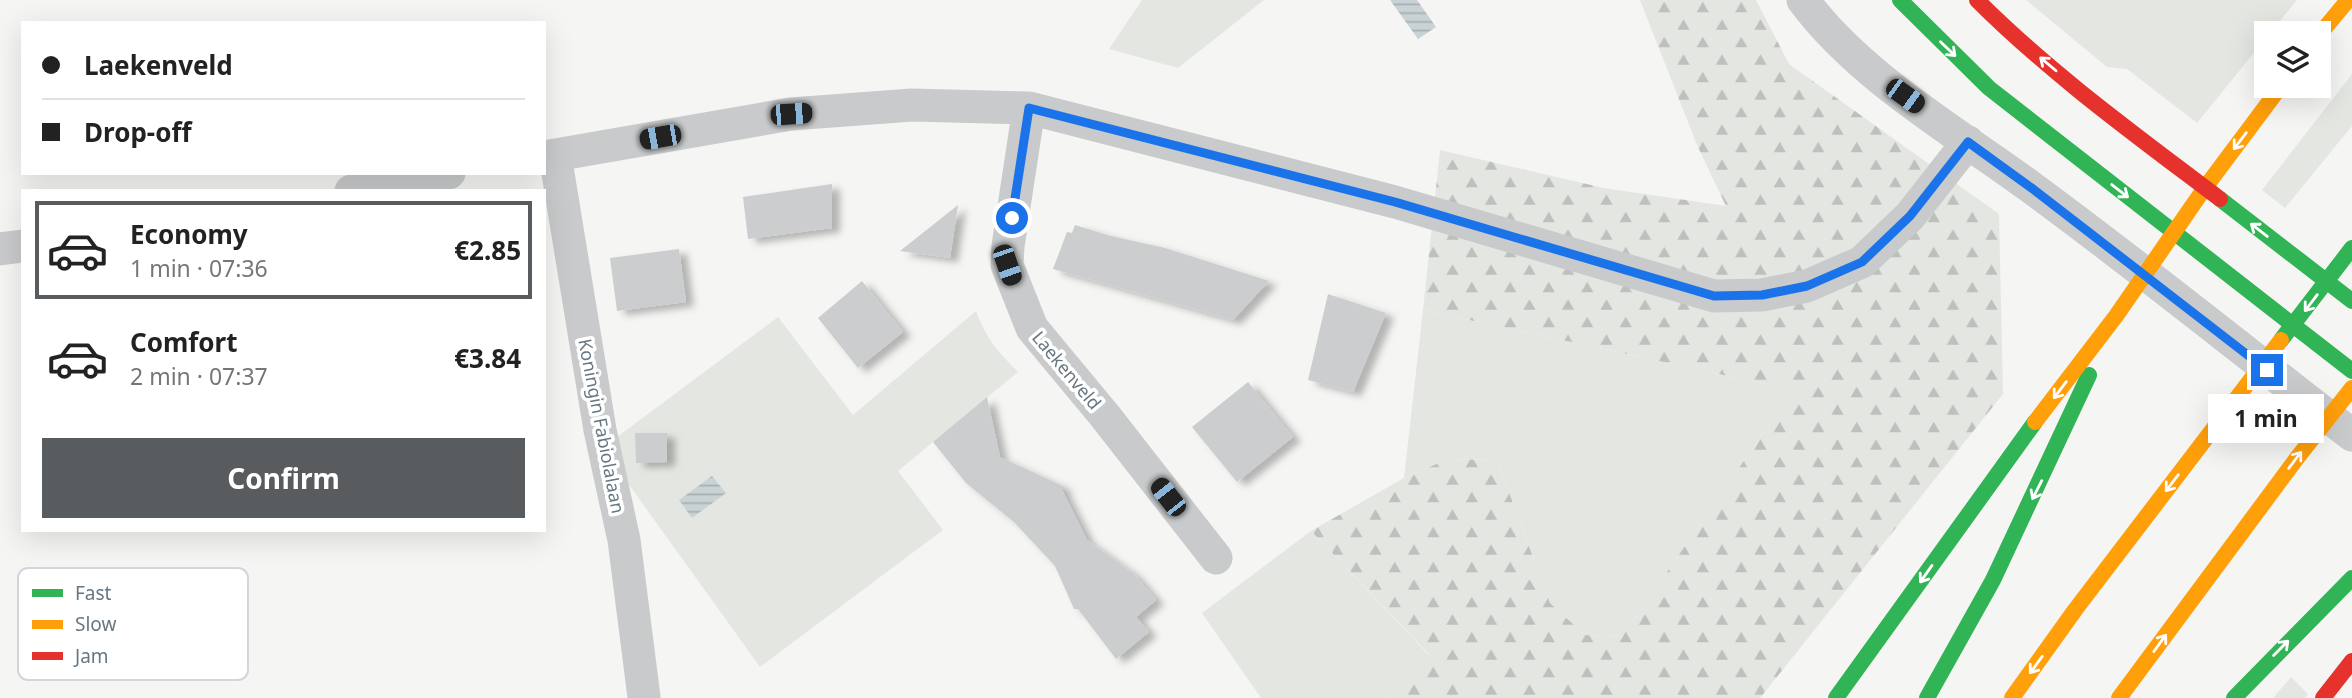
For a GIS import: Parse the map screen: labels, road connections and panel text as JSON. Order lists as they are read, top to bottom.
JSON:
{
  "streets": {
    "street": ["Laekenveld", "Koningin Fabiolalaan"]
  },
  "legend": ["Fast", "Slow", "Jam"],
  "page": {
    "banner": ["Laekenveld", "Drop-off"],
    "list": [
      {
        "name": "Economy",
        "note": "1 min · 07:36",
        "value": "€2.85"
      },
      {
        "name": "Comfort",
        "note": "2 min · 07:37",
        "value": "€3.84"
      }
    ],
    "bubble": "1 min",
    "buttons": "Confirm"
  }
}
